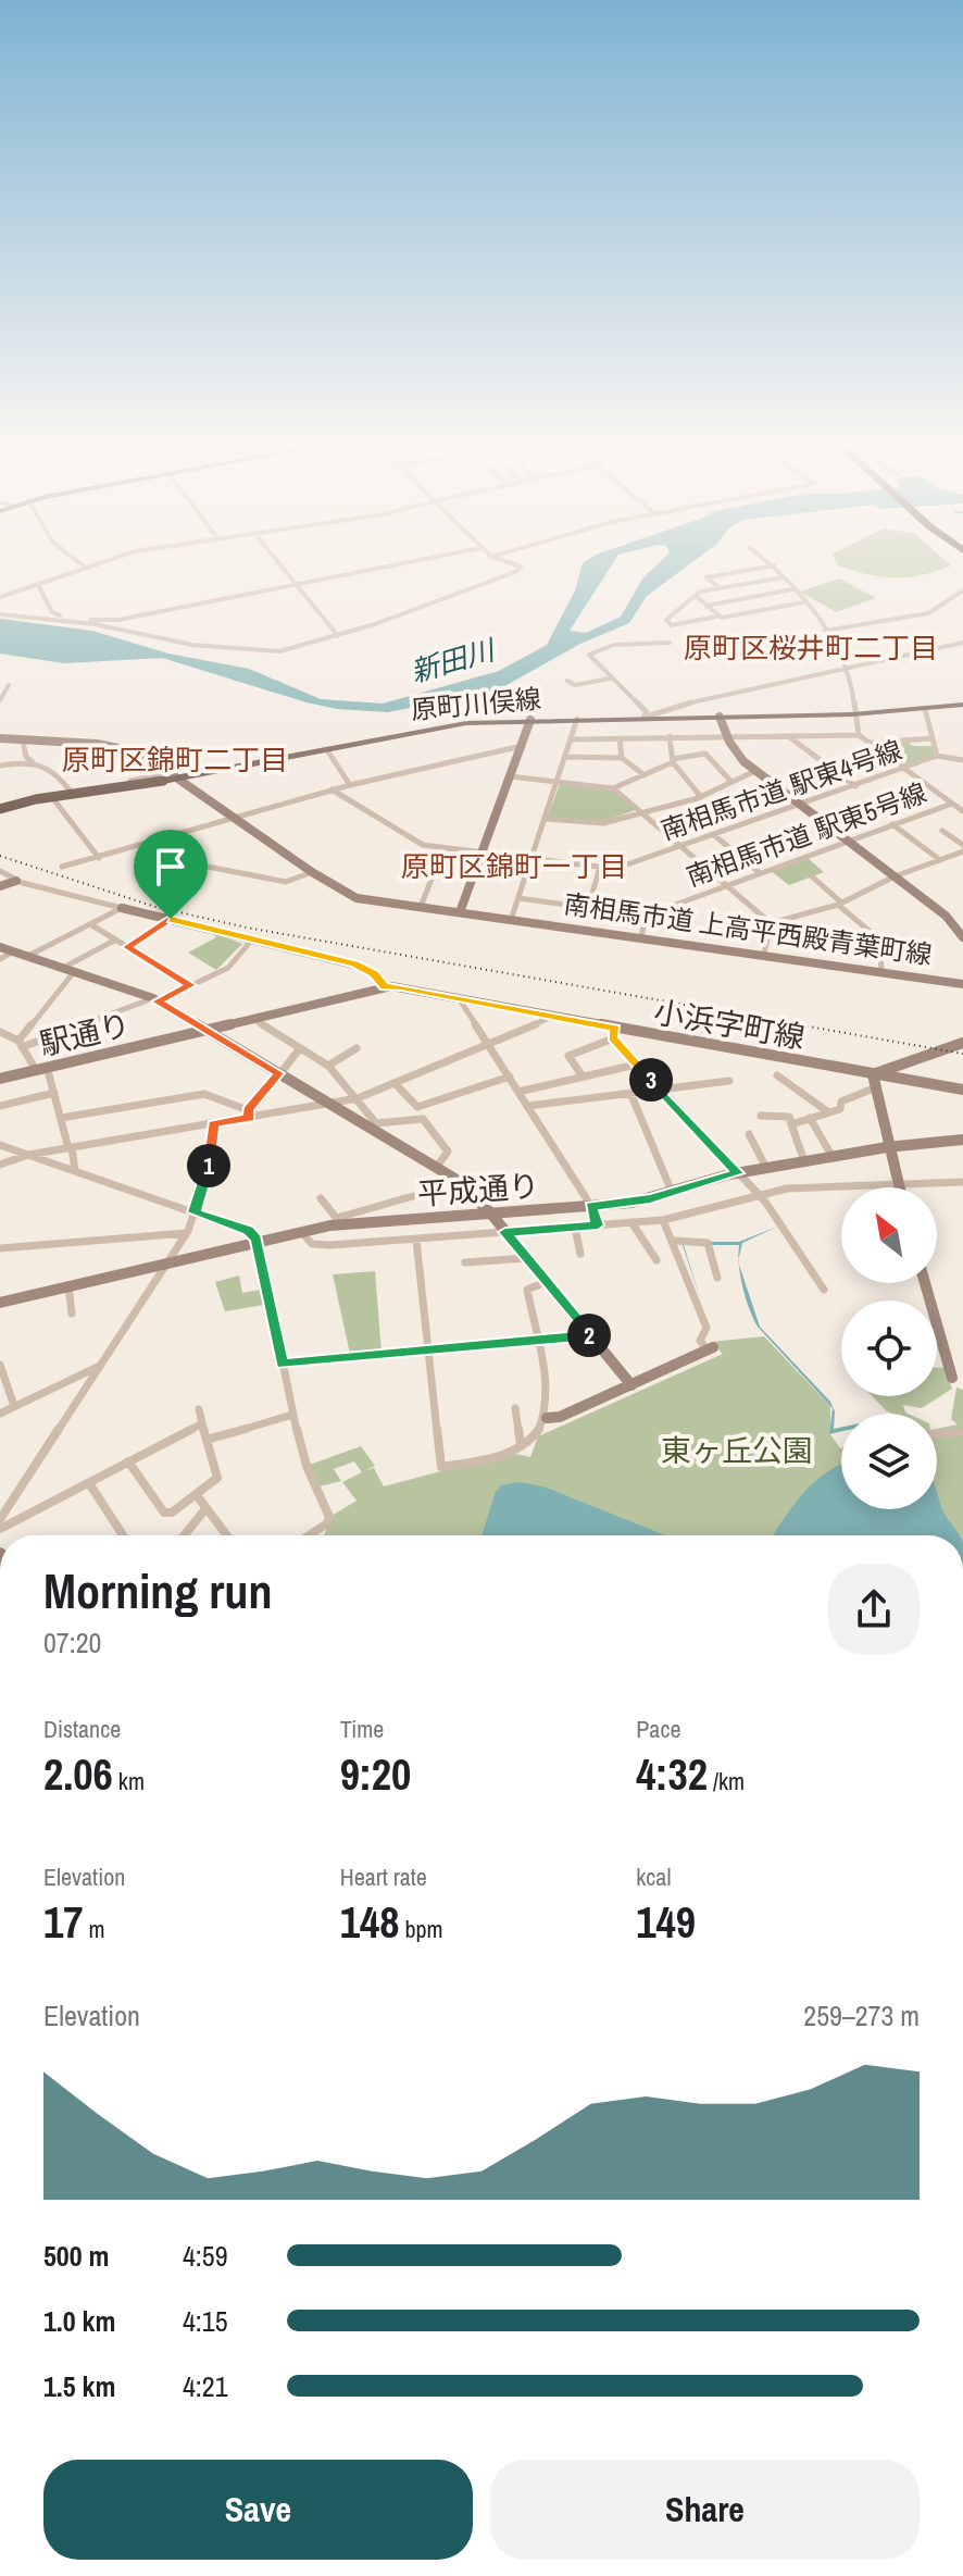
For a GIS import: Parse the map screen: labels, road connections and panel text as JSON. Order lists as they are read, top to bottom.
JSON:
{
  "streets": {
    "main road": ["原町川俣線"],
    "street": [
      "南相馬市道 駅東4号線",
      "南相馬市道 駅東5号線",
      "南相馬市道 上高平西殿青葉町線",
      "小浜字町線",
      "駅通り",
      "平成通り"
    ]
  },
  "crossings": [
    ["原町川俣線", "南相馬市道 上高平西殿青葉町線"],
    ["小浜字町線", "駅通り"]
  ],
  "districts": ["原町区桜井町二丁目", "原町区錦町二丁目", "原町区錦町一丁目"],
  "water": ["新田川"],
  "parks": ["東ヶ丘公園"],
  "north": "top left",
  "page": {
    "pins": ["3", "1", "2"],
    "heading": ["Morning run", "07:20"],
    "stats": [
      ["Distance", "2.06 km"],
      ["Time", "9:20"],
      ["Pace", "4:32 /km"],
      ["Elevation", "17 m"],
      ["Heart rate", "148 bpm"],
      ["kcal", "149"]
    ],
    "chart": ["Elevation", "259–273 m"],
    "list": [
      {
        "name": "500 m",
        "note": "4:59"
      },
      {
        "name": "1.0 km",
        "note": "4:15"
      },
      {
        "name": "1.5 km",
        "note": "4:21"
      }
    ],
    "buttons": ["Save", "Share"]
  }
}
